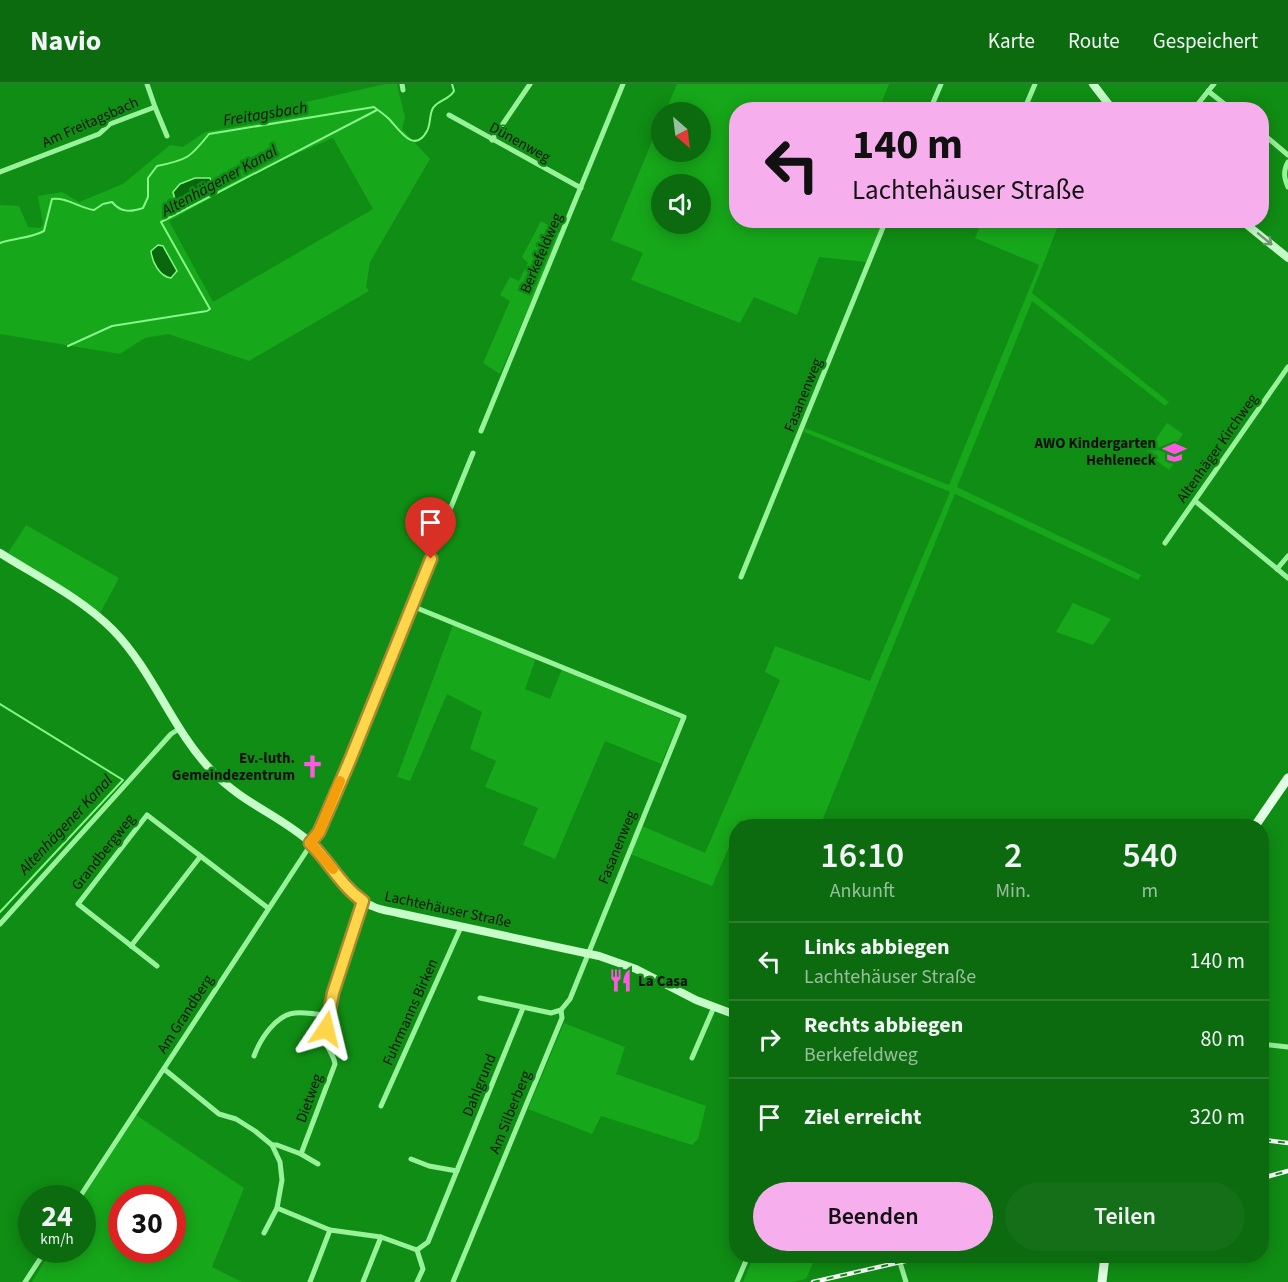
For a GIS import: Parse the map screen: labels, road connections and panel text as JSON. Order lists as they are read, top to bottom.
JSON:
{
  "streets": {
    "street": [
      "Am Freitagsbach",
      "Dünenweg",
      "Berkefeldweg",
      "Fasanenweg",
      "Altenhäger Kirchweg",
      "Grandbergweg",
      "Lachtehäuser Straße",
      "Fuhrmanns Birken",
      "Am Grandberg",
      "Dahlgrund",
      "Dietweg",
      "Am Silberberg"
    ]
  },
  "crossings": [
    ["Dünenweg", "Berkefeldweg"],
    ["Fasanenweg", "Lachtehäuser Straße"],
    ["Fasanenweg", "Am Silberberg"],
    ["Grandbergweg", "Am Grandberg"],
    ["Lachtehäuser Straße", "Fuhrmanns Birken"],
    ["Lachtehäuser Straße", "Am Grandberg"],
    ["Lachtehäuser Straße", "Dietweg"],
    ["Lachtehäuser Straße", "Am Silberberg"]
  ],
  "water": ["Freitagsbach", "Altenhägener Kanal"],
  "places": {
    "school or university": ["AWO Kindergarten Hehleneck"],
    "church": ["Ev.-luth. Gemeindezentrum"],
    "restaurant": ["La Casa"]
  },
  "north": "bottom right",
  "page": {
    "header": "Navio",
    "nav": ["Karte", "Route", "Gespeichert"],
    "turn": ["140 m", "Lachtehäuser Straße"],
    "eta": [
      "16:10",
      "Ankunft",
      "2",
      "Min.",
      "540",
      "m"
    ],
    "list": [
      {
        "name": "Links abbiegen",
        "note": "Lachtehäuser Straße",
        "value": "140 m"
      },
      {
        "name": "Rechts abbiegen",
        "note": "Berkefeldweg",
        "value": "80 m"
      },
      {
        "name": "Ziel erreicht",
        "value": "320 m"
      }
    ],
    "buttons": ["Beenden", "Teilen"],
    "speed": "24 km/h",
    "limit": "30"
  }
}
